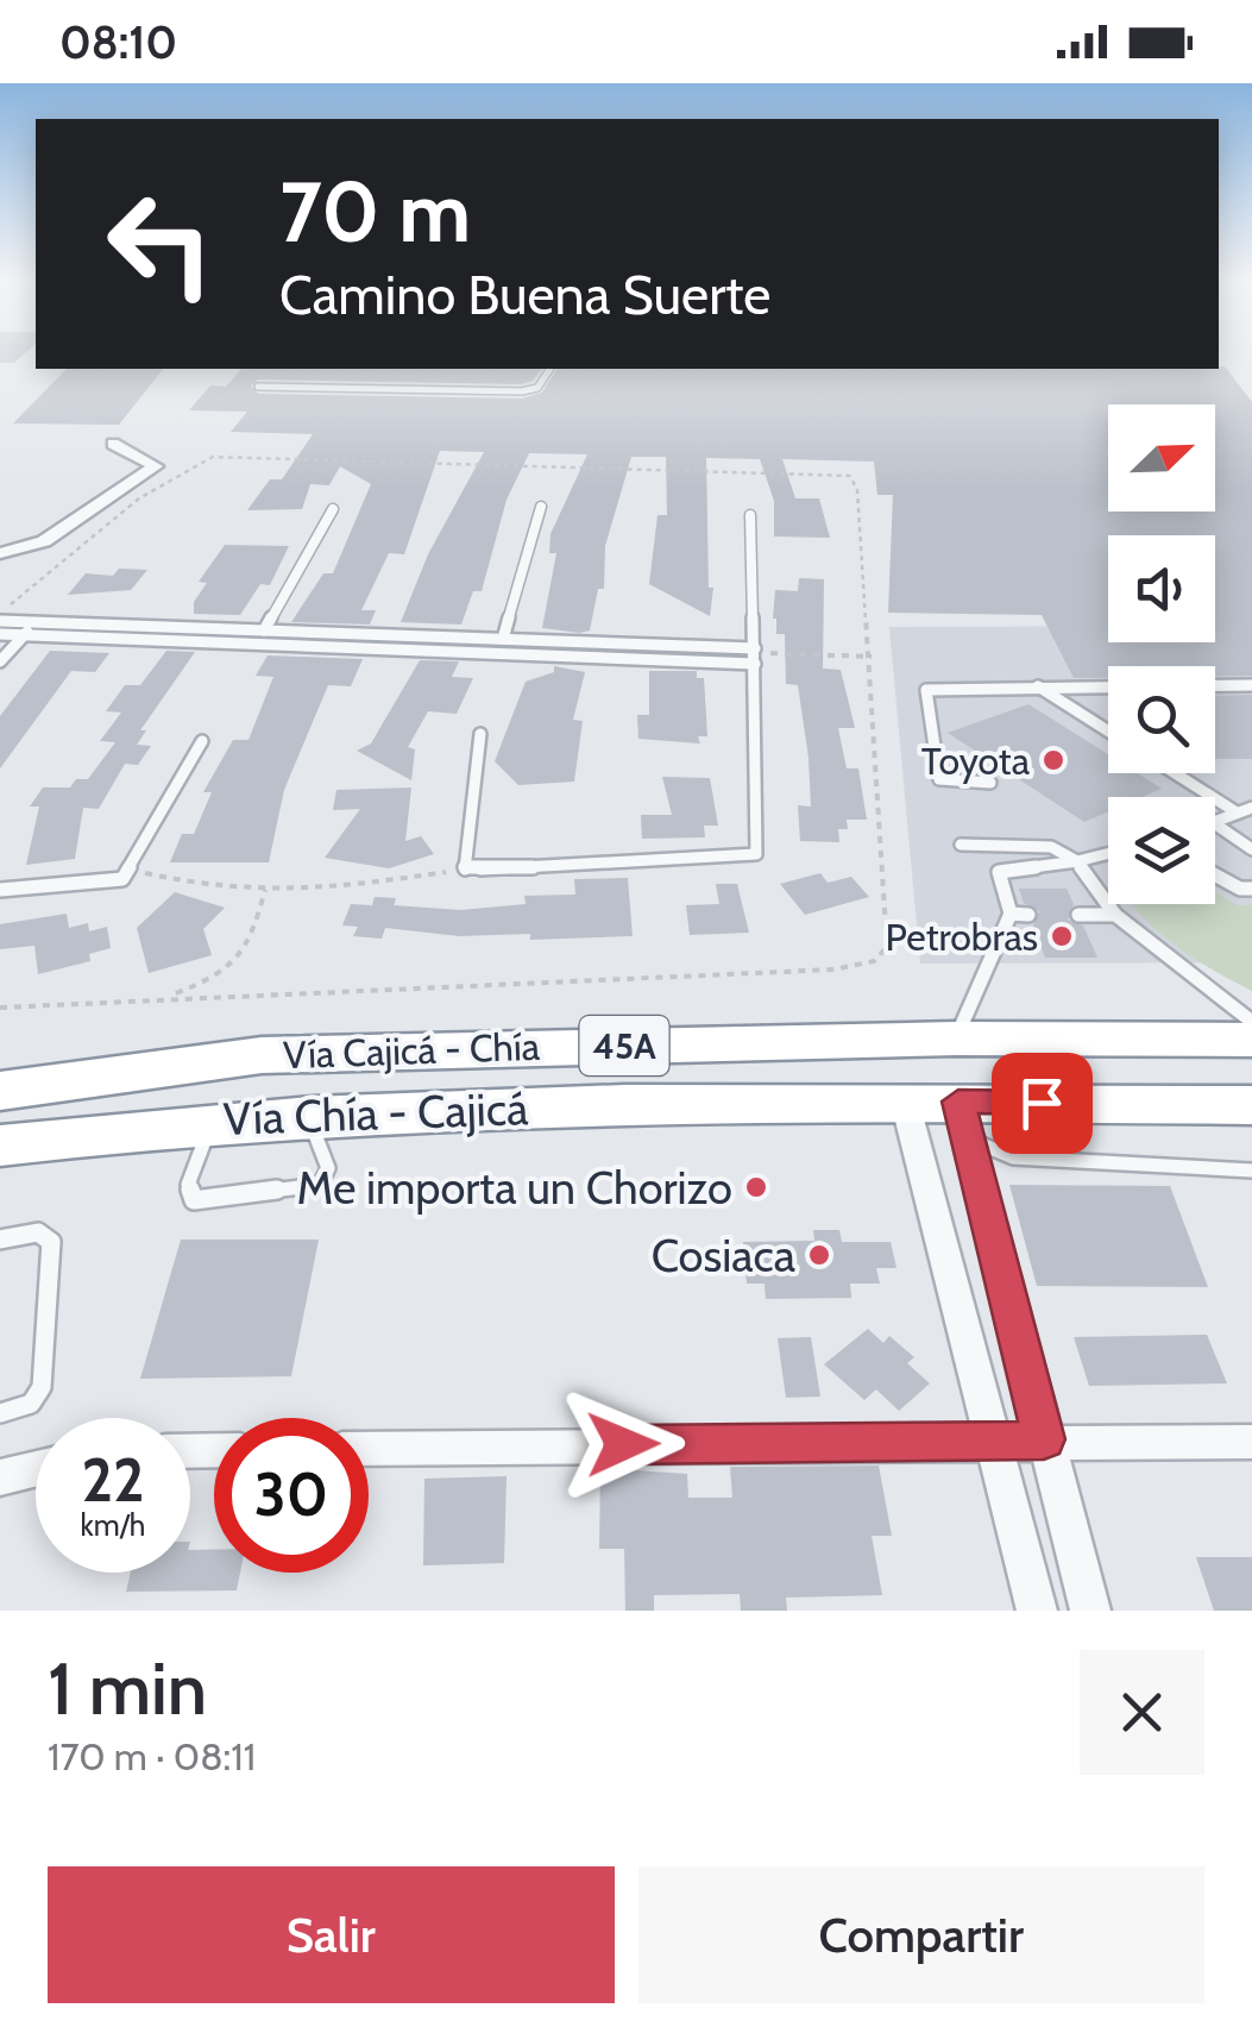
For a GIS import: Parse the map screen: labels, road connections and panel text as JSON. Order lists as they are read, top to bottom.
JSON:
{
  "streets": {
    "highway": ["45A", "Vía Cajicá - Chía", "Vía Chía - Cajicá"]
  },
  "places": [
    "Toyota",
    "Petrobras",
    "Me importa un Chorizo",
    "Cosiaca"
  ],
  "north": "top right",
  "page": {
    "status": "08:10",
    "turn": ["70 m", "Camino Buena Suerte"],
    "speed": "22 km/h",
    "limit": "30",
    "heading": ["1 min", "170 m · 08:11"],
    "buttons": ["Salir", "Compartir"]
  }
}
